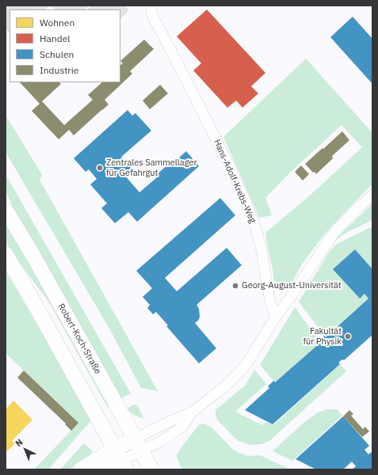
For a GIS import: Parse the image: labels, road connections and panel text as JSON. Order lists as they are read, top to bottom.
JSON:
{
  "streets": {
    "street": ["Hans-Adolf-Krebs-Weg", "Robert-Koch-Straße"]
  },
  "places": ["Zentrales Sammellager für Gefahrgut", "Georg-August-Universität", "Fakultät für Physik"],
  "legend": [
    "Wohnen",
    "Handel",
    "Schulen",
    "Industrie"
  ],
  "north": "top left"
}
